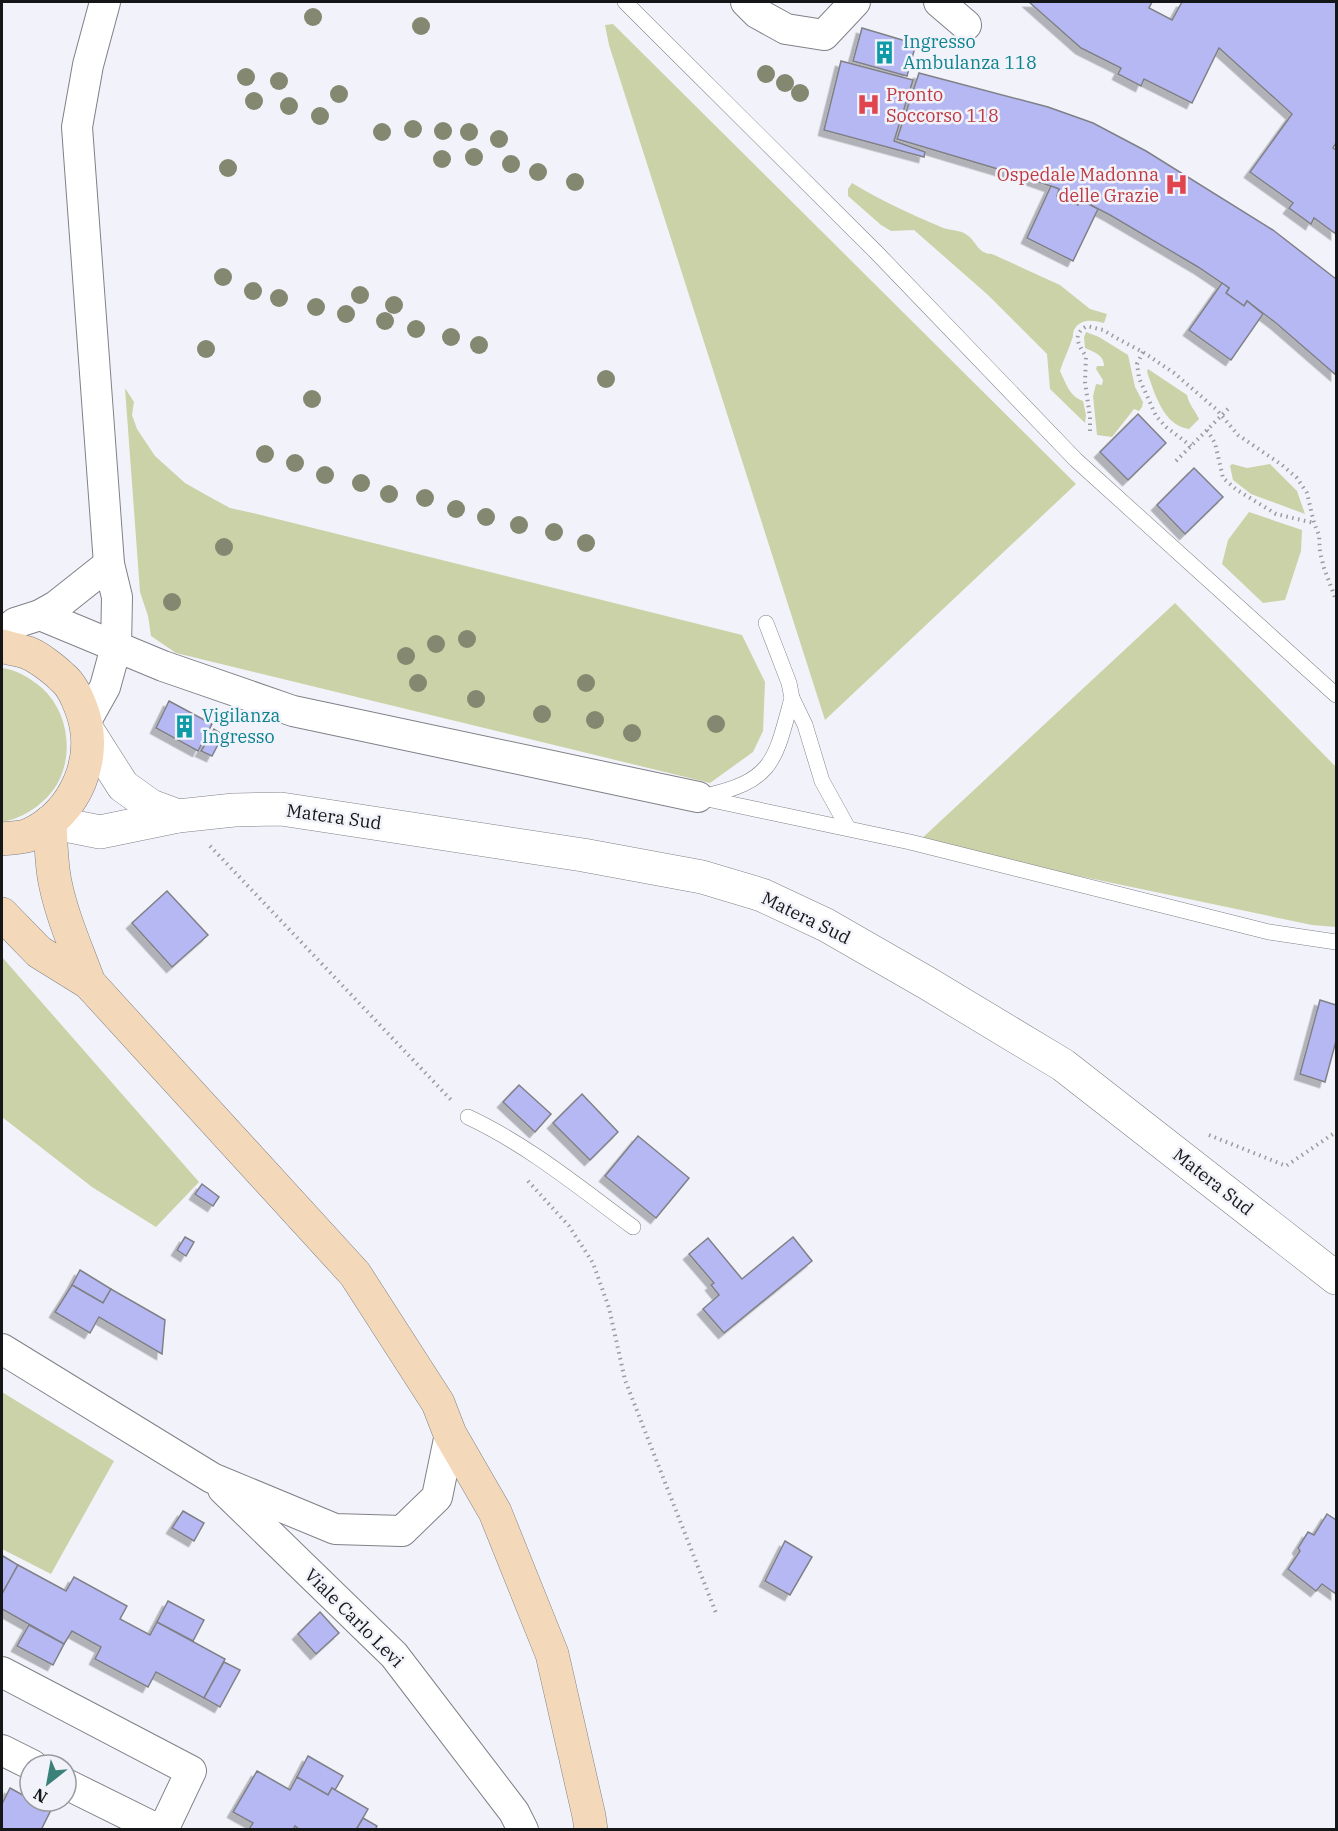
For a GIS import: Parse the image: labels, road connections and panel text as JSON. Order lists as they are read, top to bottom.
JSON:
{
  "streets": {
    "street": ["Matera Sud", "Viale Carlo Levi"]
  },
  "places": {
    "building": ["Ingresso Ambulanza 118", "Vigilanza Ingresso"],
    "hospital": ["Pronto Soccorso 118", "Ospedale Madonna delle Grazie"]
  },
  "north": "bottom left"
}
